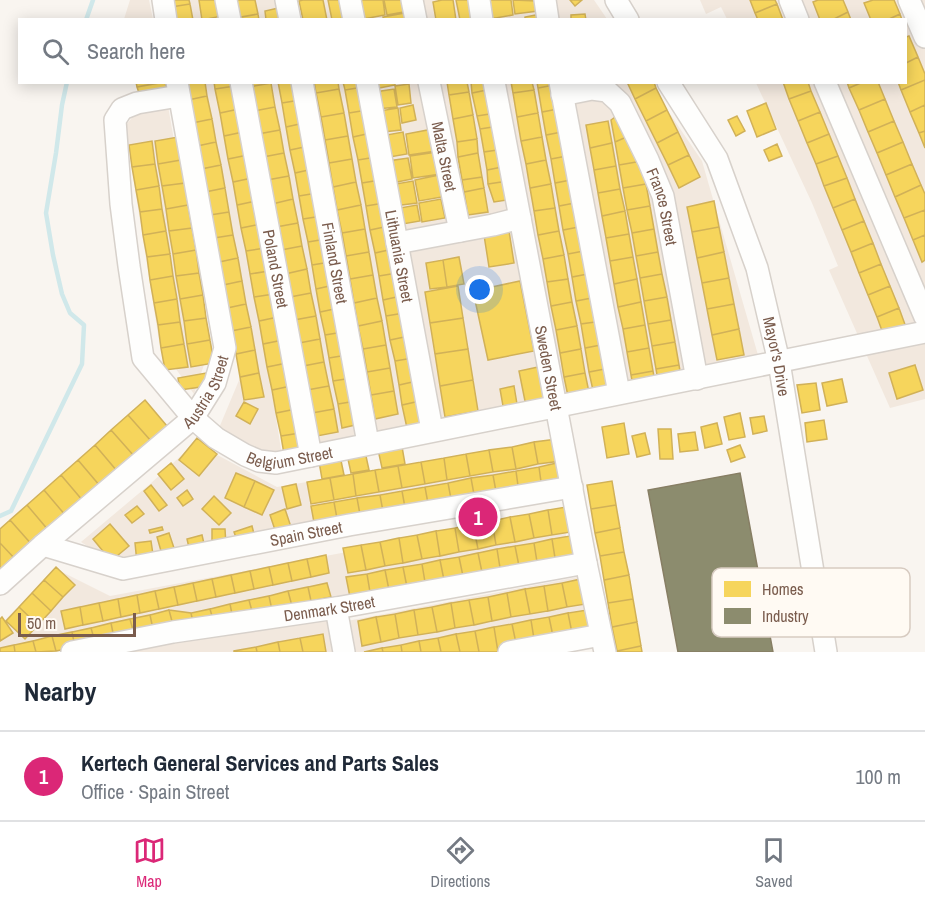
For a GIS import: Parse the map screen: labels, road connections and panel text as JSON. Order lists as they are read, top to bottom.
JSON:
{
  "streets": {
    "street": [
      "Malta Street",
      "France Street",
      "Lithuania Street",
      "Finland Street",
      "Poland Street",
      "Mayor's Drive",
      "Sweden Street",
      "Austria Street",
      "Belgium Street",
      "Spain Street",
      "Denmark Street"
    ]
  },
  "crossings": [
    ["France Street", "Belgium Street"],
    ["Lithuania Street", "Belgium Street"],
    ["Finland Street", "Belgium Street"],
    ["Poland Street", "Belgium Street"],
    ["Mayor's Drive", "Belgium Street"],
    ["Sweden Street", "Belgium Street"],
    ["Sweden Street", "Spain Street"],
    ["Sweden Street", "Denmark Street"],
    ["Austria Street", "Belgium Street"],
    ["Austria Street", "Spain Street"]
  ],
  "legend": ["Homes", "Industry"],
  "scale_bar": "50 m",
  "page": {
    "search": "Search here",
    "pins": "1",
    "scale": "50 m",
    "heading": "Nearby",
    "list": [
      {
        "mark": "1",
        "name": "Kertech General Services and Parts Sales",
        "note": "Office · Spain Street",
        "value": "100 m"
      }
    ],
    "nav": ["Map", "Directions", "Saved"]
  }
}
